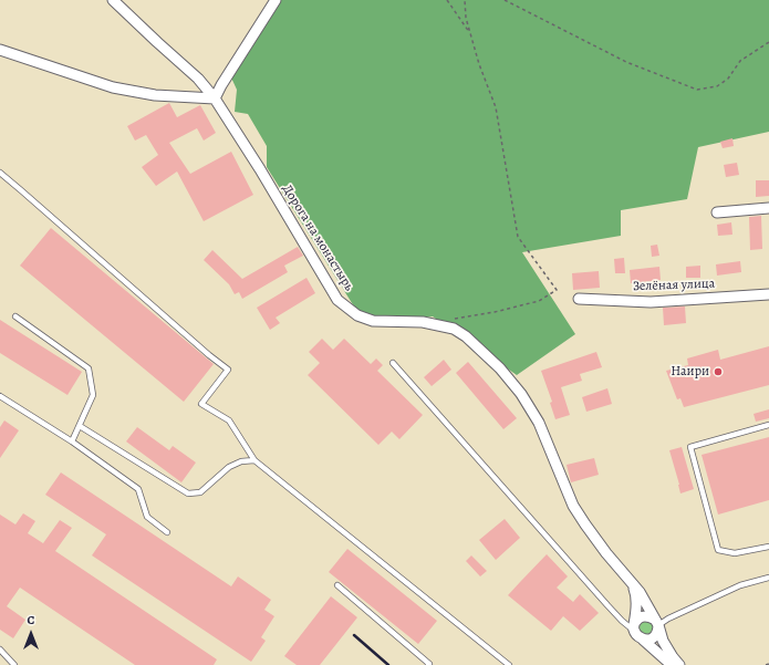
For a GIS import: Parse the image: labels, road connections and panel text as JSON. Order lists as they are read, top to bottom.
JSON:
{
  "streets": {
    "street": ["Дорога на монастырь", "Зелёная улица"]
  },
  "places": ["Наири"],
  "north": "top"
}
